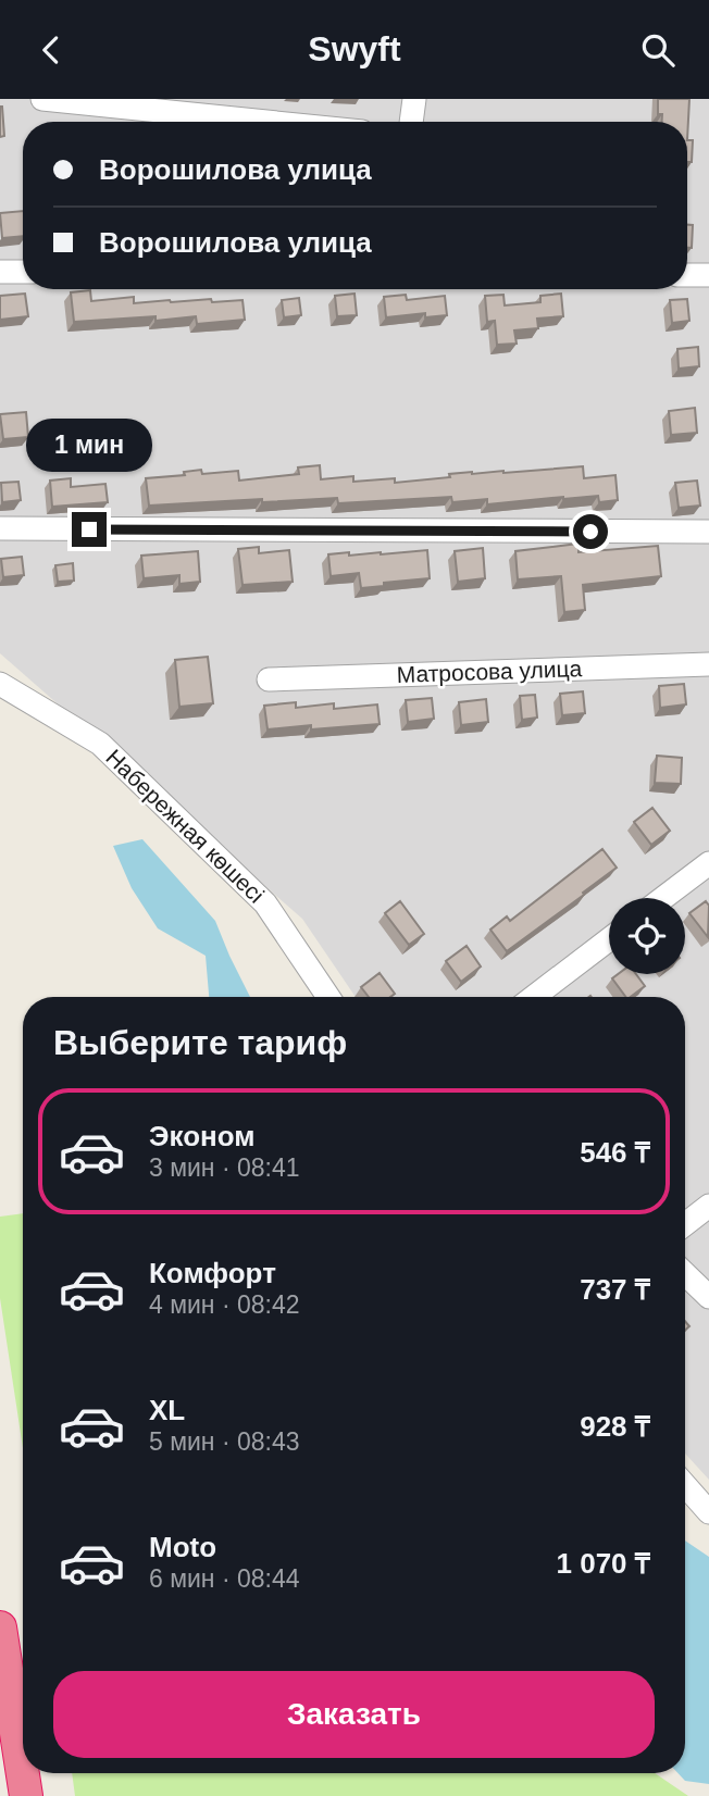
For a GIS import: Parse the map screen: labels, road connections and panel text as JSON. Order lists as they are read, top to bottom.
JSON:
{
  "streets": {
    "street": ["Матросова улица", "Набережная көшесі"]
  },
  "page": {
    "header": "Swyft",
    "banner": ["Ворошилова улица", "Ворошилова улица"],
    "bubble": "1 мин",
    "heading": "Выберите тариф",
    "list": [
      {
        "name": "Эконом",
        "note": "3 мин · 08:41",
        "value": "546 ₸"
      },
      {
        "name": "Комфорт",
        "note": "4 мин · 08:42",
        "value": "737 ₸"
      },
      {
        "name": "XL",
        "note": "5 мин · 08:43",
        "value": "928 ₸"
      },
      {
        "name": "Moto",
        "note": "6 мин · 08:44",
        "value": "1 070 ₸"
      }
    ],
    "buttons": "Заказать"
  }
}
